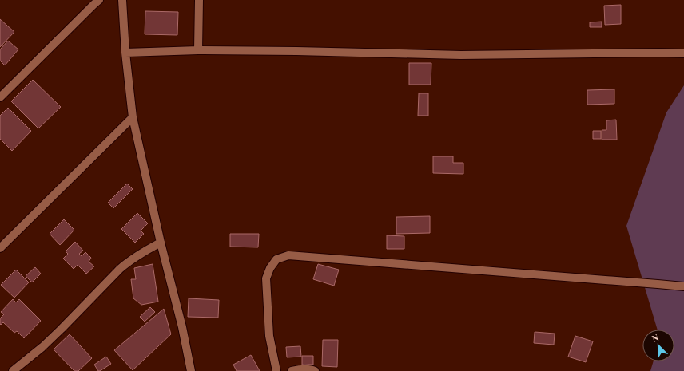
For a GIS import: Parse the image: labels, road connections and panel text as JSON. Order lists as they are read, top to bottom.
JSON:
{
  "north": "top left"
}
